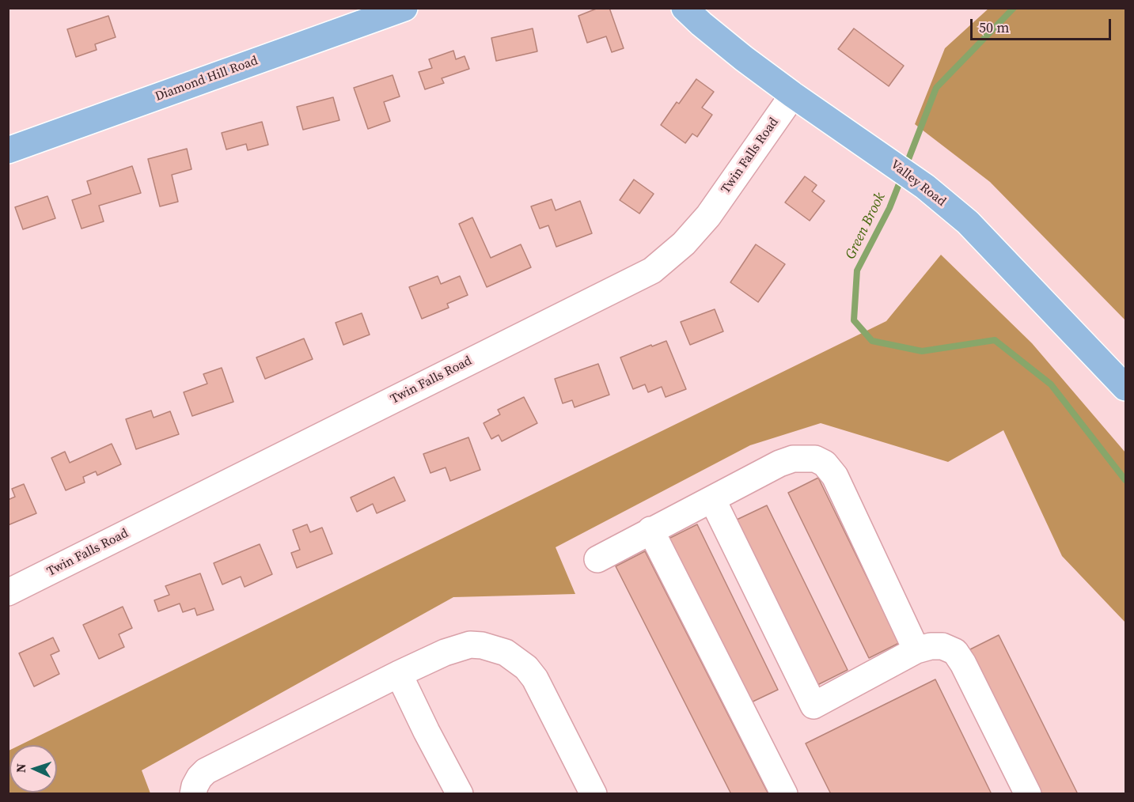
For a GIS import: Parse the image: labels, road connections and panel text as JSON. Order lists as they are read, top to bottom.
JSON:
{
  "streets": {
    "main road": ["Diamond Hill Road", "Valley Road"],
    "street": ["Twin Falls Road"]
  },
  "crossings": [
    ["Twin Falls Road", "Valley Road"]
  ],
  "water": ["Green Brook"],
  "scale_bar": "50 m",
  "north": "left"
}
